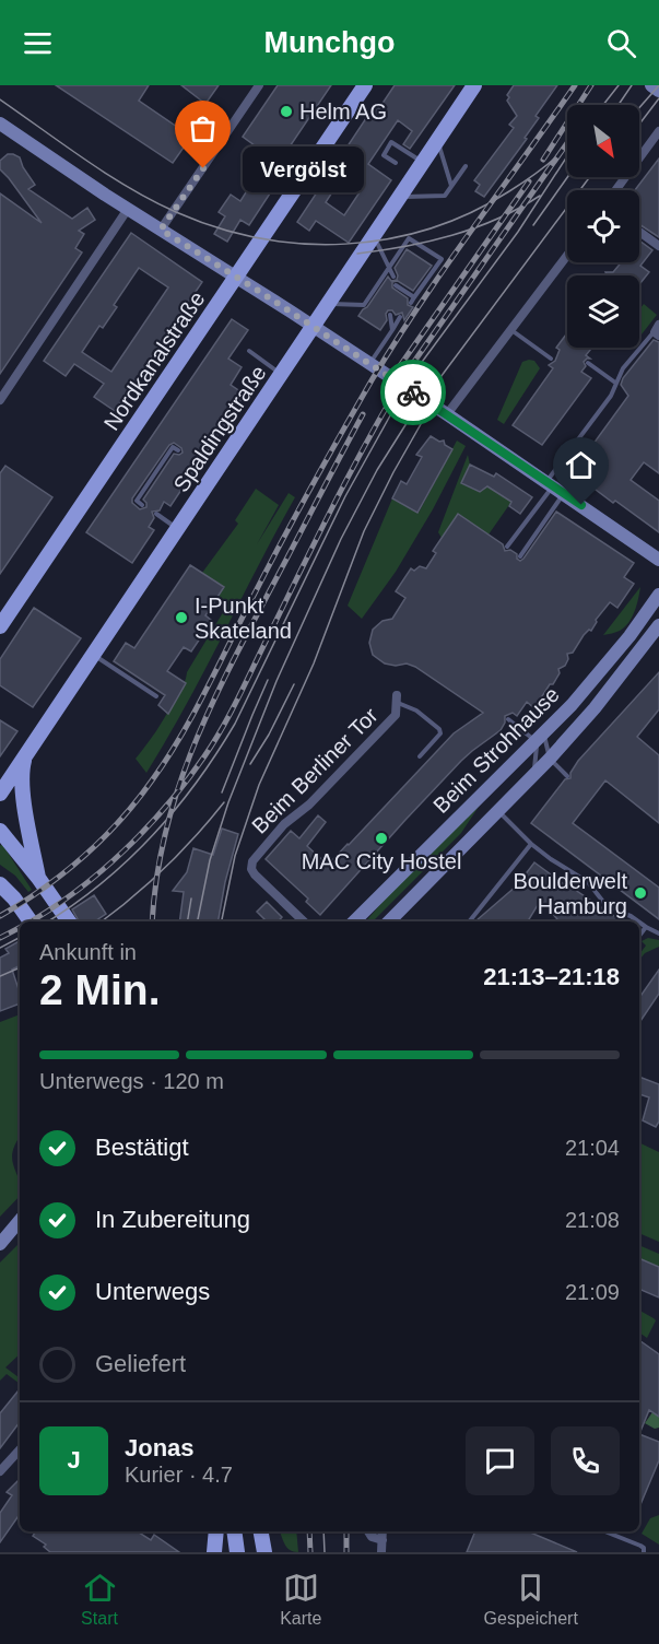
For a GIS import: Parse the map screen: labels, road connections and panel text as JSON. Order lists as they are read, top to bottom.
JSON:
{
  "streets": {
    "main road": ["Nordkanalstraße", "Spaldingstraße", "Beim Strohhause"],
    "street": ["Beim Berliner Tor"]
  },
  "places": [
    "Helm AG",
    "Vergölst",
    "I-Punkt Skateland",
    "MAC City Hostel",
    "Boulderwelt Hamburg"
  ],
  "north": "bottom right",
  "page": {
    "header": "Munchgo",
    "bubble": "Vergölst",
    "heading": ["2 Min.", "Ankunft in", "21:13–21:18"],
    "panel": ["Jonas", "Kurier · 4.7"],
    "bar": "Unterwegs · 120 m",
    "list": [
      ["Bestätigt", "21:04"],
      ["In Zubereitung", "21:08"],
      ["Unterwegs", "21:09"],
      "Geliefert"
    ],
    "round": "J",
    "tabs": ["Start", "Karte", "Gespeichert"]
  }
}
